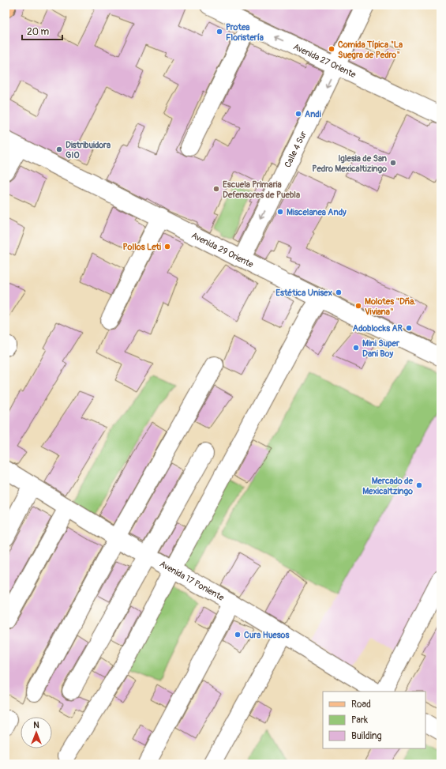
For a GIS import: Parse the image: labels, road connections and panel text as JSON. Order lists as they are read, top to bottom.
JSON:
{
  "streets": {
    "street": [
      "Avenida 27 Oriente",
      "Calle 4 Sur",
      "Avenida 29 Oriente",
      "Avenida 17 Poniente"
    ]
  },
  "crossings": [
    ["Avenida 27 Oriente", "Calle 4 Sur"],
    ["Calle 4 Sur", "Avenida 29 Oriente"]
  ],
  "one_way": ["Avenida 27 Oriente"],
  "places": [
    "Protea Floristería",
    "Comida Típica \"La Suegra de Pedro\"",
    "Andi",
    "Distribuidora GIO",
    "Iglesia de San Pedro Mexicaltizingo",
    "Escuela Primaria Defensores de Puebla",
    "Miscelanea Andy",
    "Pollos Leti",
    "Estética Unisex",
    "Molotes \"Dña. Viviana\"",
    "Adoblocks AR",
    "Mini Super Dani Boy",
    "Mercado de Mexicaltzingo",
    "Cura Huesos"
  ],
  "legend": ["Road", "Park", "Building"],
  "scale_bar": "20 m",
  "north": "top"
}
